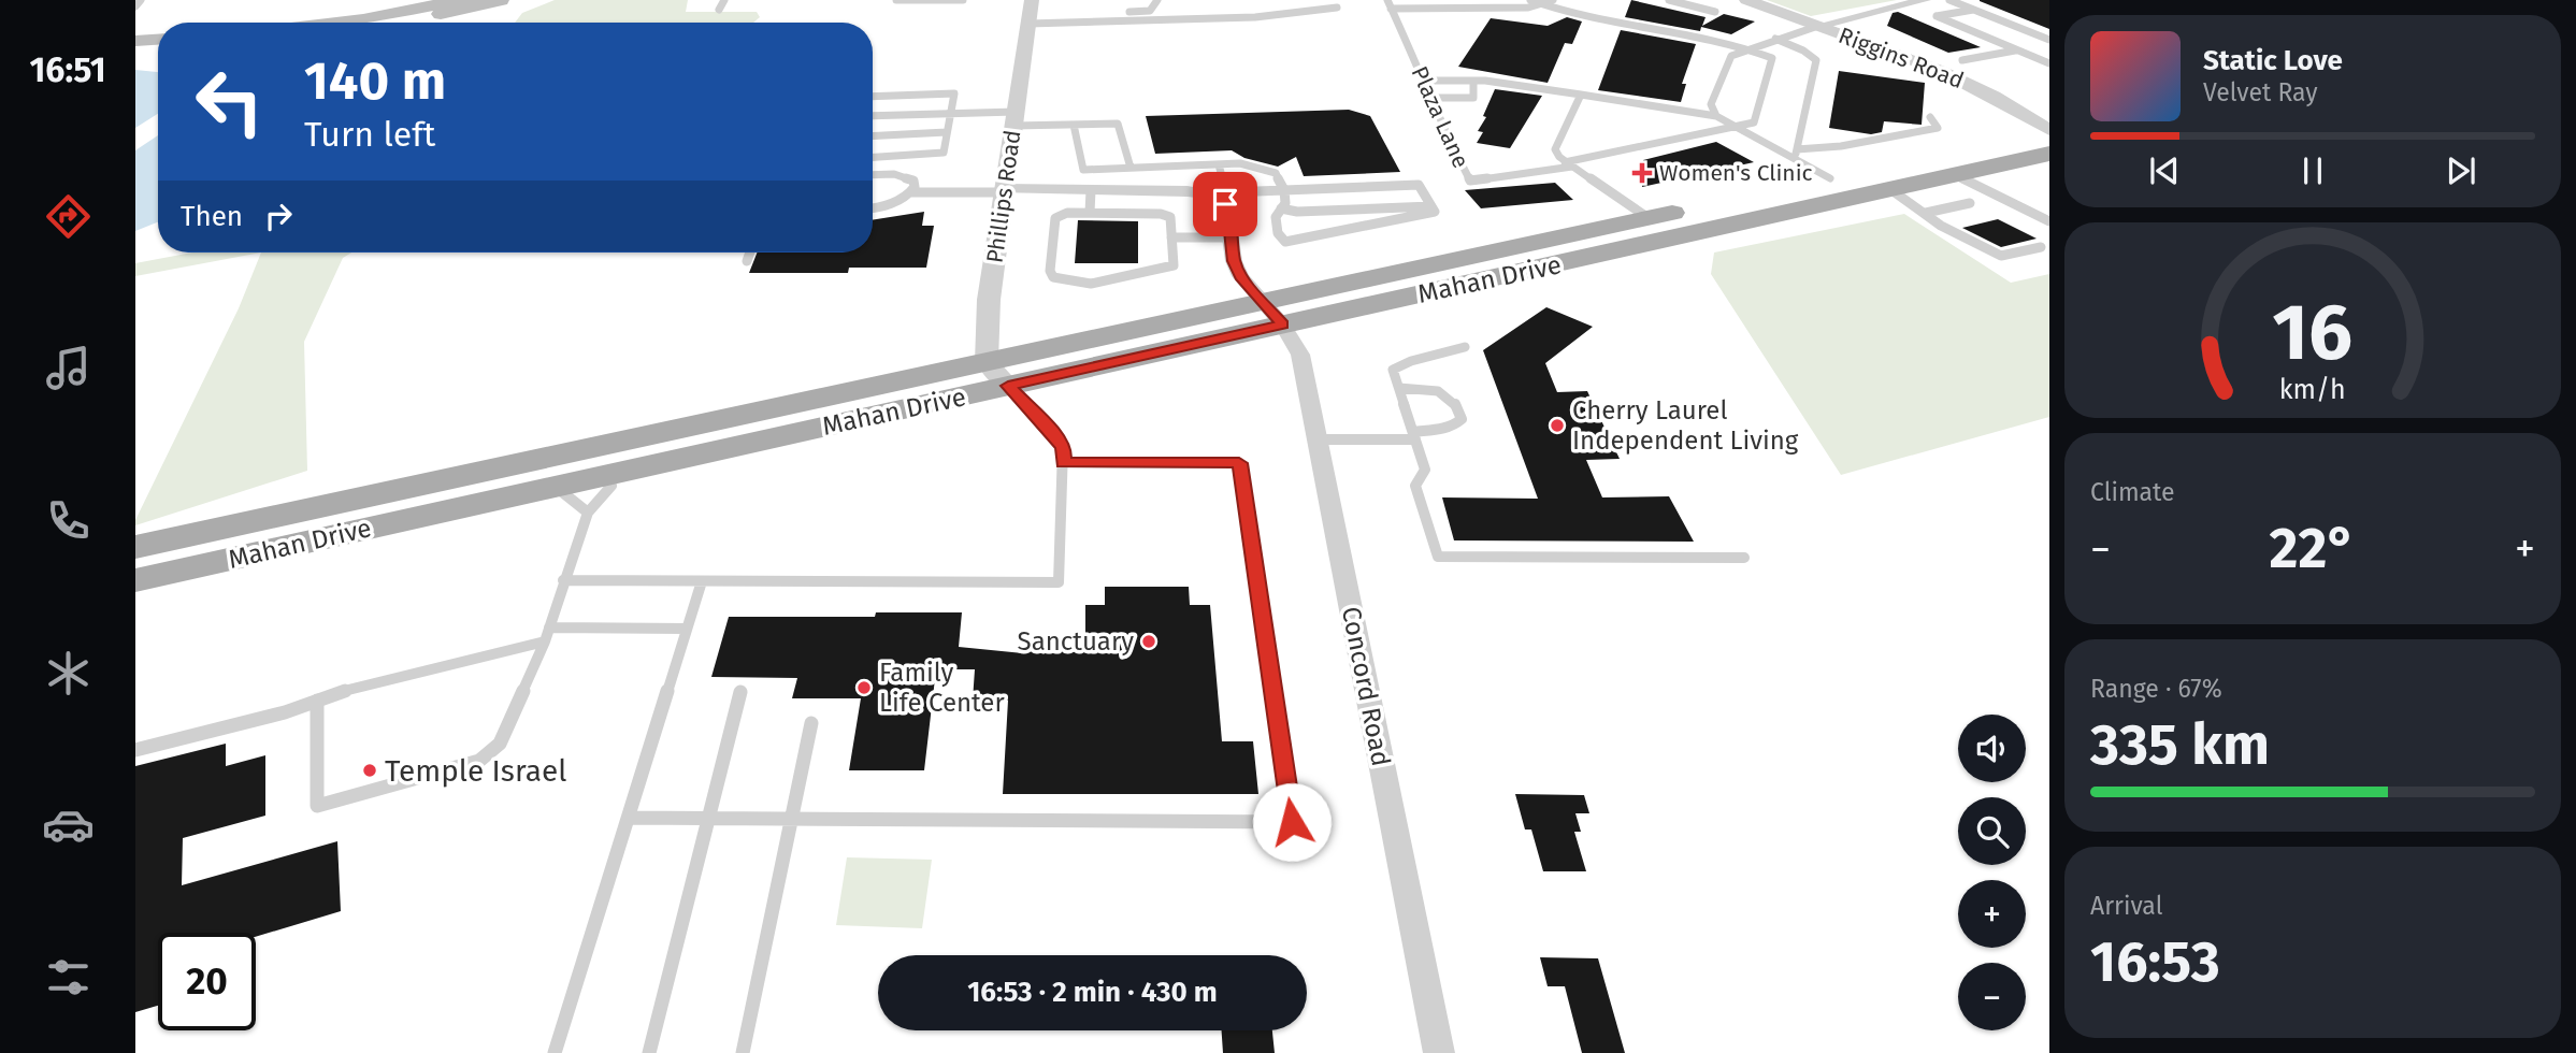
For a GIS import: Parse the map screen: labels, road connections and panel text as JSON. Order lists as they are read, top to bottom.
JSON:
{
  "streets": {
    "main road": ["Mahan Drive"],
    "street": ["Riggins Road", "Phillips Road", "Concord Road"],
    "lane": ["Plaza Lane"]
  },
  "crossings": [
    ["Riggins Road", "Mahan Drive"],
    ["Phillips Road", "Mahan Drive"],
    ["Mahan Drive", "Concord Road"]
  ],
  "places": {
    "health": ["Women's Clinic"],
    "other": [
      "Cherry Laurel Independent Living",
      "Sanctuary",
      "Family Life Center",
      "Temple Israel"
    ]
  },
  "page": {
    "tabs": "16:51",
    "turn": ["140 m", "Turn left"],
    "song": ["Static Love", "Velvet Ray"],
    "then": "Then",
    "tile": [
      "Climate",
      ["Range · 67%", "335 km"],
      ["Arrival", "16:53"]
    ],
    "heat": ["−", "22°", "+"],
    "map_buttons": ["+", "−"],
    "limit": "20",
    "trip": "16:53 · 2 min · 430 m",
    "gauge": ["16", "km/h"]
  }
}
